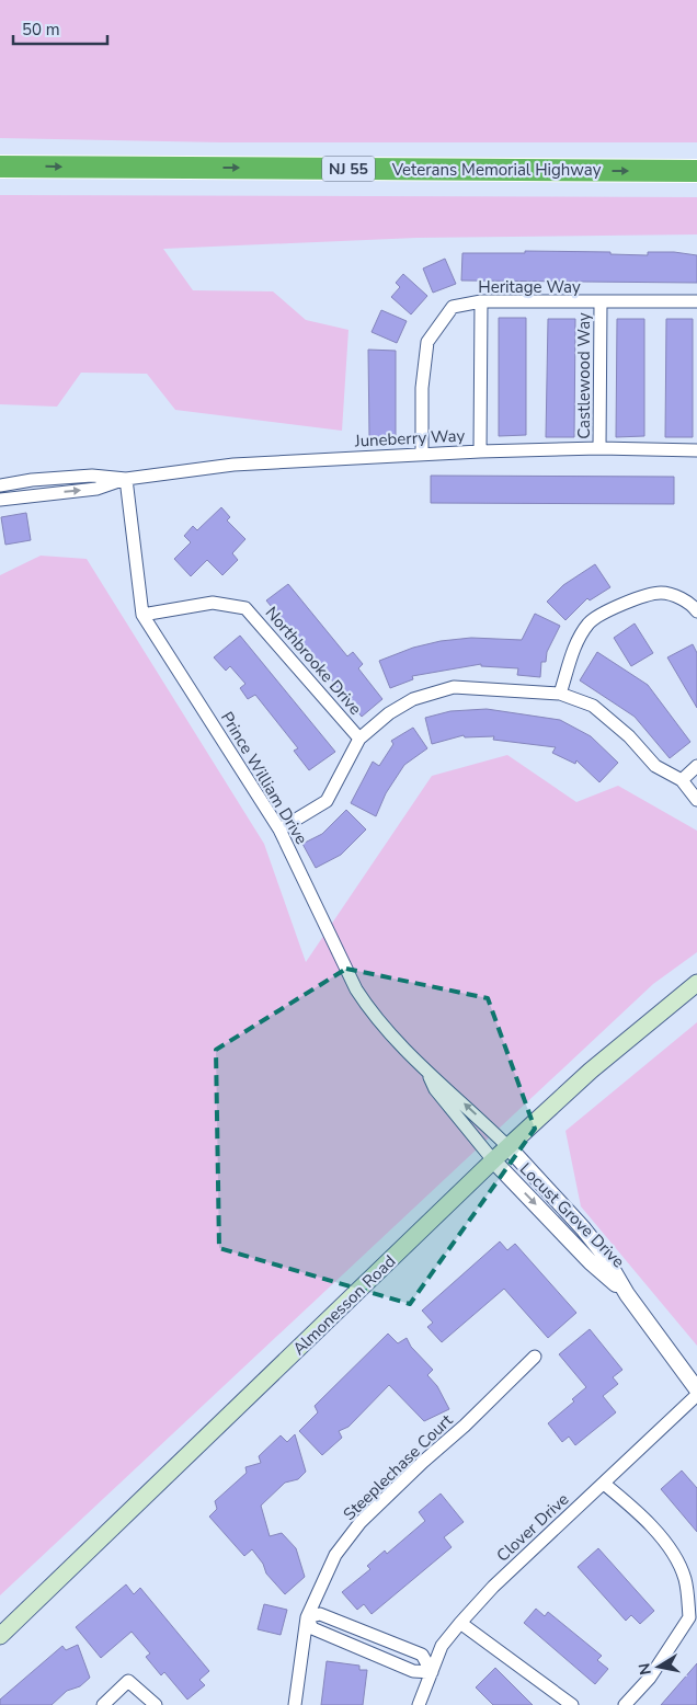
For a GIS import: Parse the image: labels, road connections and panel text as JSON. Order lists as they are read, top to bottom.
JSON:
{
  "streets": {
    "highway": ["NJ 55", "Veterans Memorial Highway"],
    "main road": ["Almonesson Road"],
    "street": [
      "Heritage Way",
      "Castlewood Way",
      "Juneberry Way",
      "Northbrooke Drive",
      "Prince William Drive",
      "Locust Grove Drive",
      "Steeplechase Court",
      "Clover Drive"
    ]
  },
  "crossings": [
    ["Heritage Way", "Castlewood Way"],
    ["Heritage Way", "Juneberry Way"],
    ["Castlewood Way", "Juneberry Way"],
    ["Juneberry Way", "Prince William Drive"],
    ["Northbrooke Drive", "Prince William Drive"],
    ["Prince William Drive", "Locust Grove Drive"],
    ["Prince William Drive", "Almonesson Road"],
    ["Locust Grove Drive", "Almonesson Road"]
  ],
  "one_way": ["Veterans Memorial Highway"],
  "scale_bar": "50 m",
  "north": "left"
}
